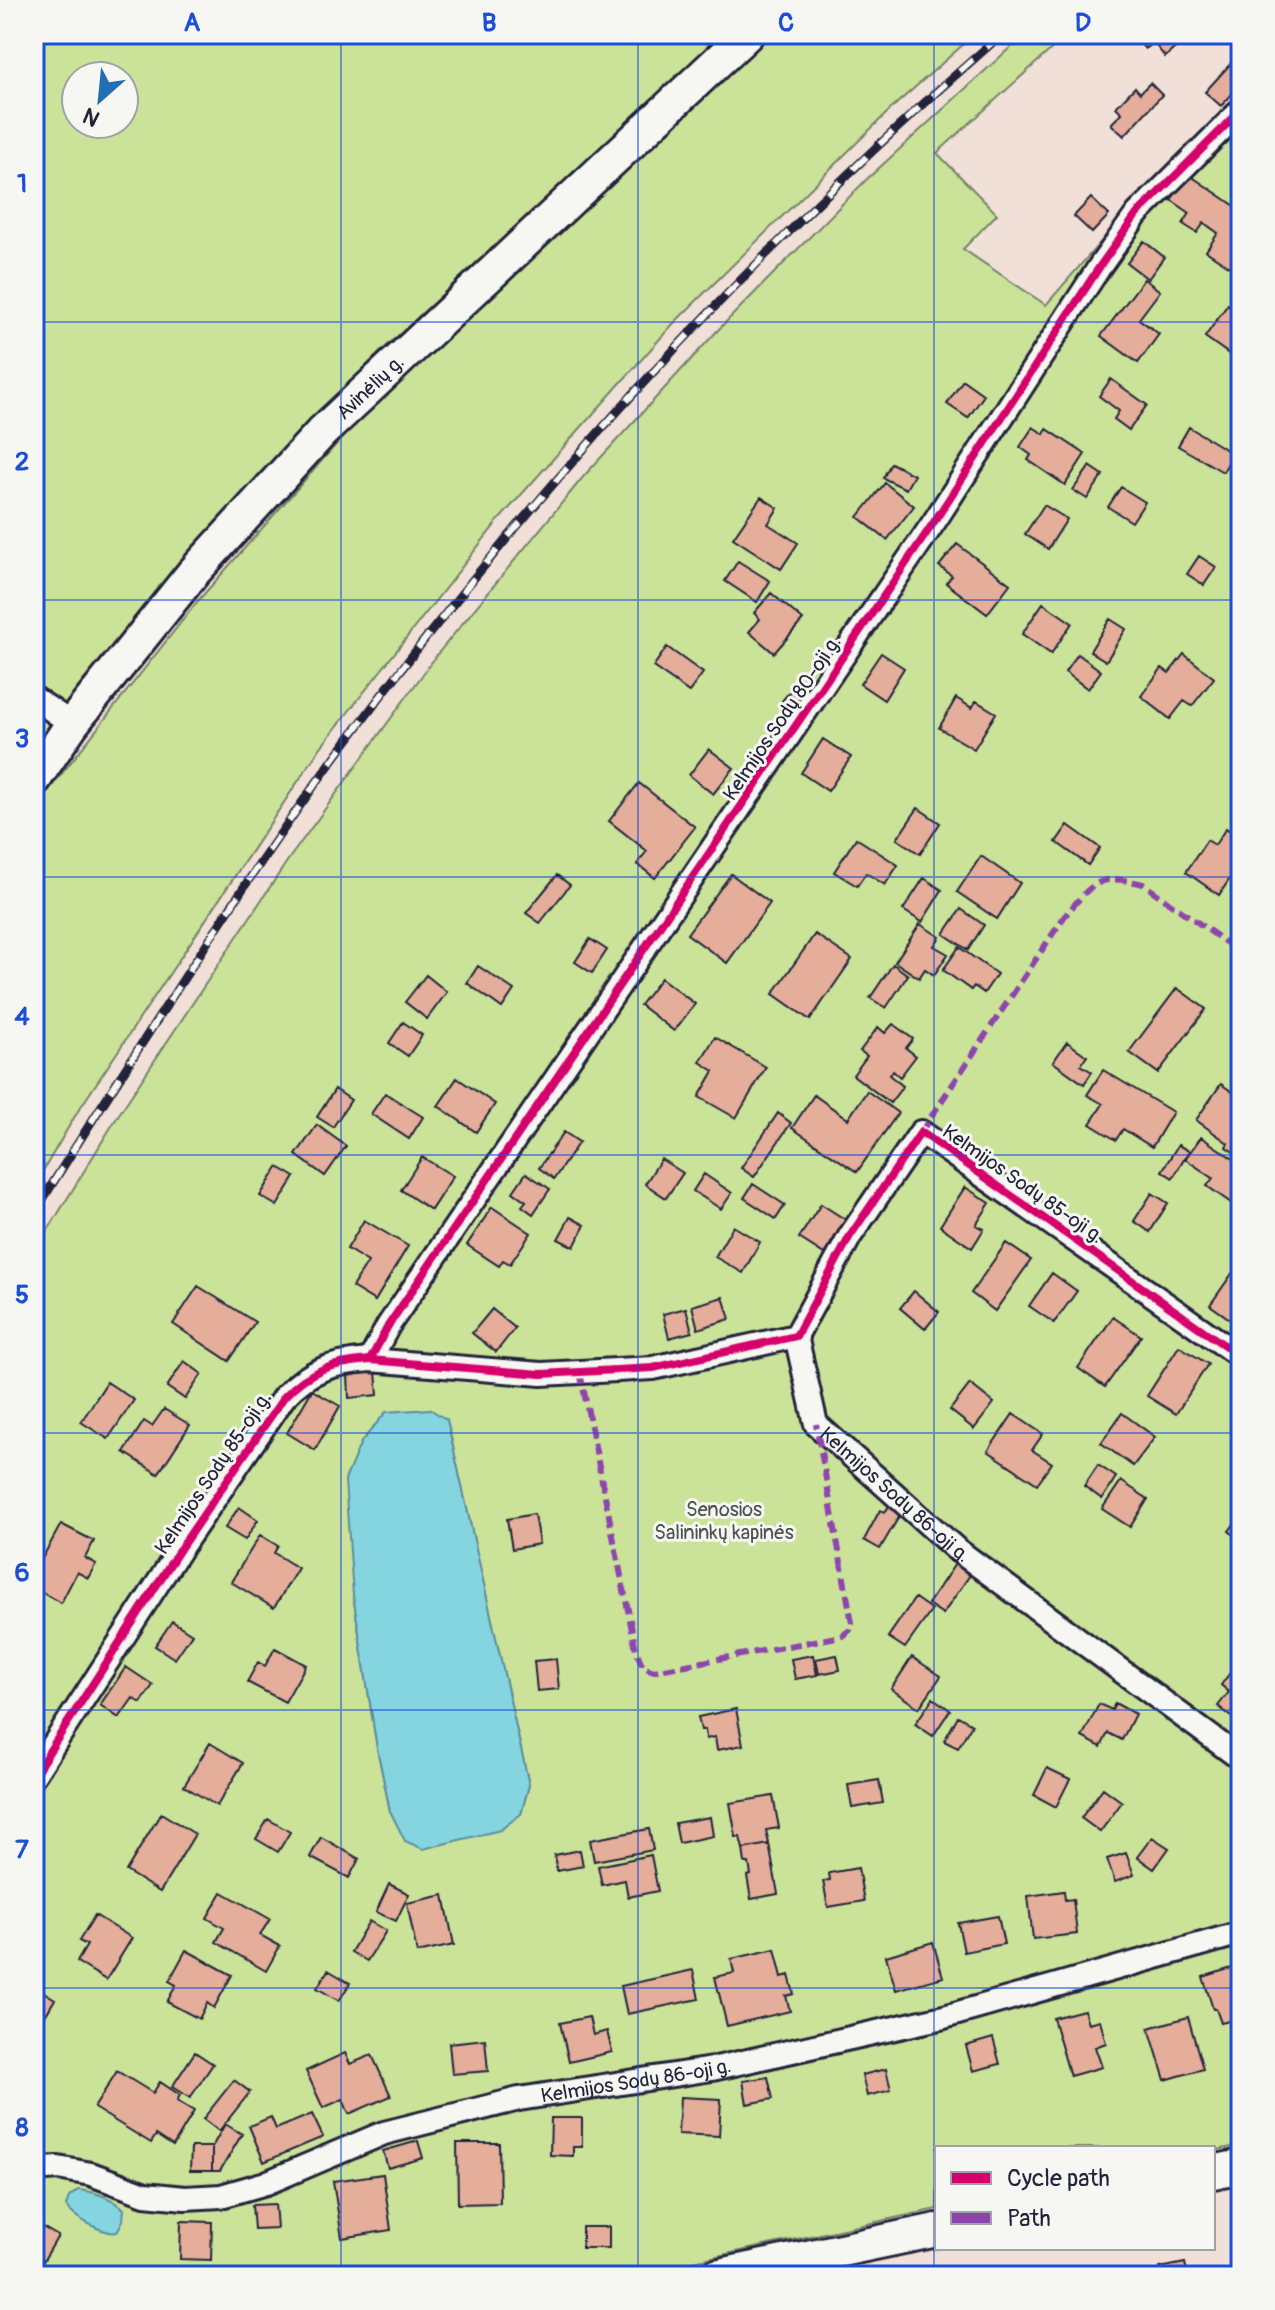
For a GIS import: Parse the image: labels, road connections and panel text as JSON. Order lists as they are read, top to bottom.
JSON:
{
  "streets": {
    "main road": ["Avinėlių g."],
    "street": ["Kelmijos Sodų 80-oji g.", "Kelmijos Sodų 85-oji g.", "Kelmijos Sodų 86-oji g."]
  },
  "crossings": [
    ["Kelmijos Sodų 80-oji g.", "Kelmijos Sodų 85-oji g."],
    ["Kelmijos Sodų 85-oji g.", "Kelmijos Sodų 86-oji g."]
  ],
  "parks": ["Senosios Salininkų kapinės"],
  "legend": ["Cycle path", "Path"],
  "north": "bottom left",
  "grid": {
    "columns": [
      "A",
      "B",
      "C",
      "D"
    ],
    "rows": [
      "1",
      "2",
      "3",
      "4",
      "5",
      "6",
      "7",
      "8"
    ]
  }
}
